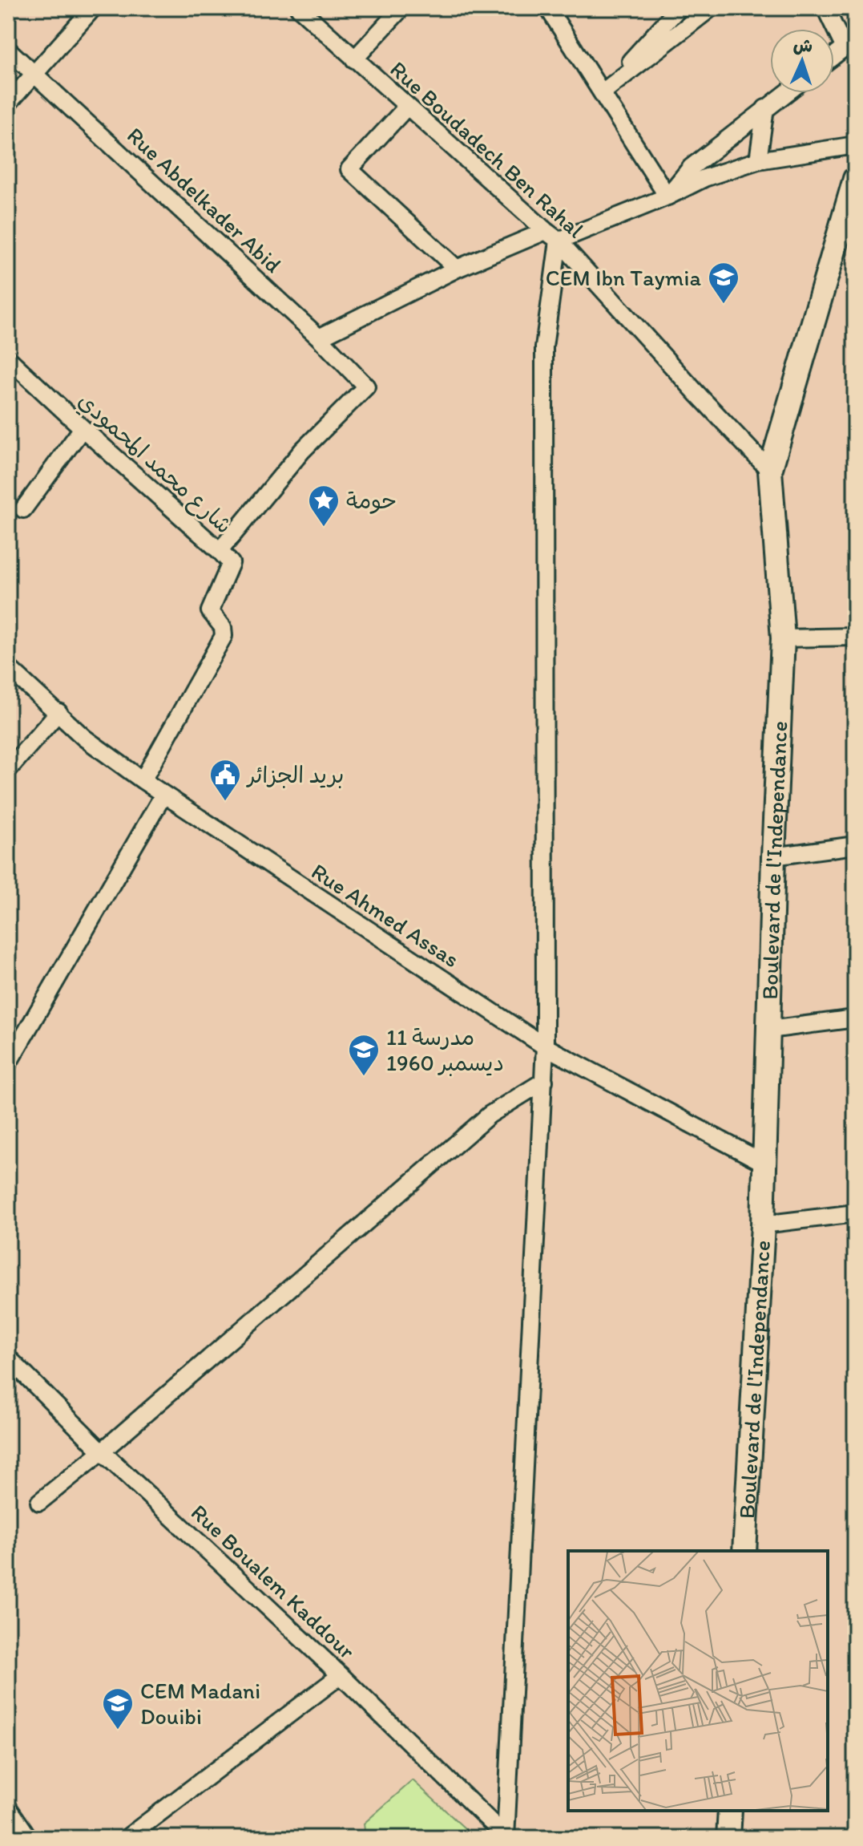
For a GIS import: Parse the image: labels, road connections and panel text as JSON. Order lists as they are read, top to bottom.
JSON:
{
  "streets": {
    "street": [
      "Rue Boudadech Ben Rahal",
      "Rue Abdelkader Abid",
      "شارع محمد المحمودي",
      "Boulevard de l'Independance",
      "Rue Ahmed Assas",
      "Rue Boualem Kaddour"
    ]
  },
  "crossings": [
    ["Rue Boudadech Ben Rahal", "Boulevard de l'Independance"],
    ["Rue Abdelkader Abid", "شارع محمد المحمودي"],
    ["شارع محمد المحمودي", "Rue Ahmed Assas"],
    ["Boulevard de l'Independance", "Rue Ahmed Assas"]
  ],
  "places": {
    "school or university": ["CEM Ibn Taymia", "مدرسة 11 ديسمبر 1960", "CEM Madani Douibi"],
    "place": ["حومة"],
    "public building": ["بريد الجزائر"]
  },
  "north": "top"
}
